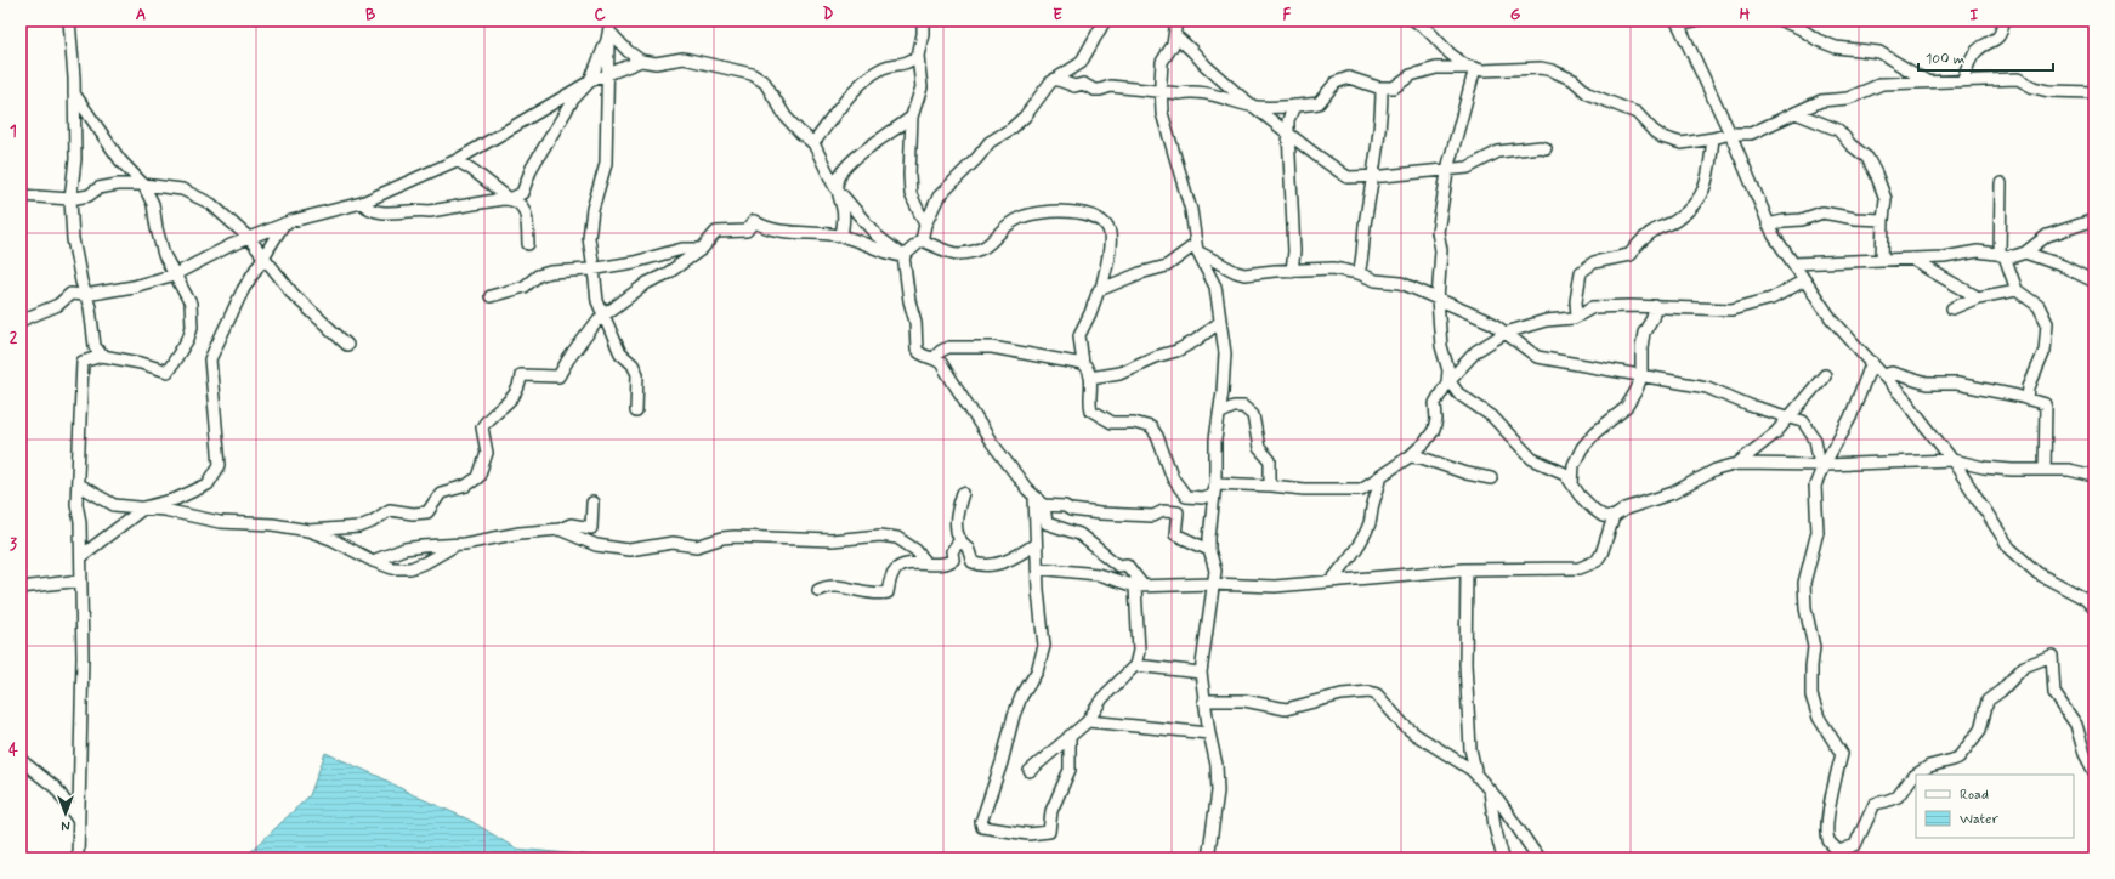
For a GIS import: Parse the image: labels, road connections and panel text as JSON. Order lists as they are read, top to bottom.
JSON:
{
  "legend": ["Road", "Water"],
  "scale_bar": "100 m",
  "north": "bottom",
  "grid": {
    "columns": [
      "A",
      "B",
      "C",
      "D",
      "E",
      "F",
      "G",
      "H",
      "I"
    ],
    "rows": [
      "1",
      "2",
      "3",
      "4"
    ]
  }
}
